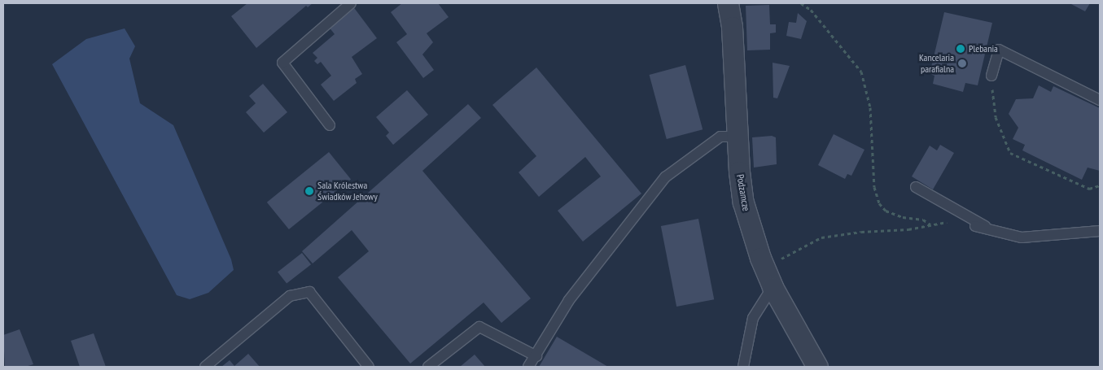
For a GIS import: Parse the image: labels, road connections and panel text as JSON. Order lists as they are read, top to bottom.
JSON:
{
  "streets": {
    "street": ["Podzamcze"]
  },
  "places": ["Plebania", "Kancelaria parafialna", "Sala Królestwa Świadków Jehowy"]
}
